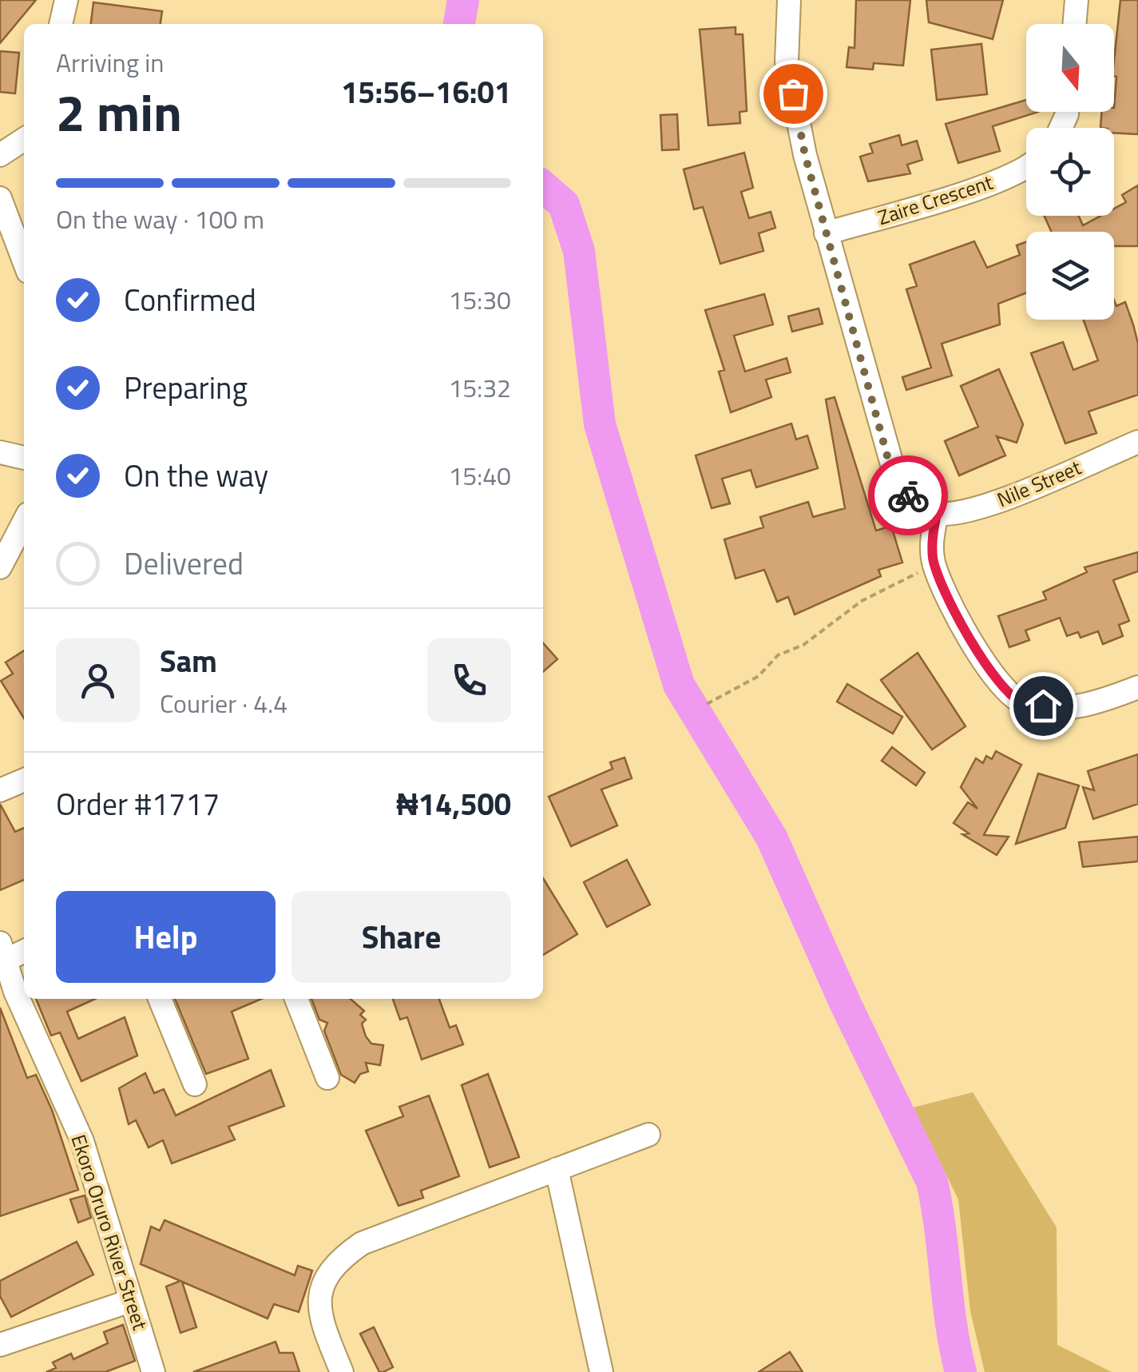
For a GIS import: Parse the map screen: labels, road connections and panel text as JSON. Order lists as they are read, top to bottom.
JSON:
{
  "streets": {
    "street": ["Zaire Crescent", "Nile Street", "Ekoro Oruro River Street"]
  },
  "north": "bottom",
  "page": {
    "heading": ["2 min", "Arriving in", "15:56–16:01"],
    "panel": [
      "Sam",
      "Courier · 4.4",
      "Order #1717",
      "₦14,500"
    ],
    "bar": "On the way · 100 m",
    "list": [
      ["Confirmed", "15:30"],
      ["Preparing", "15:32"],
      ["On the way", "15:40"],
      "Delivered"
    ],
    "buttons": ["Help", "Share"]
  }
}
